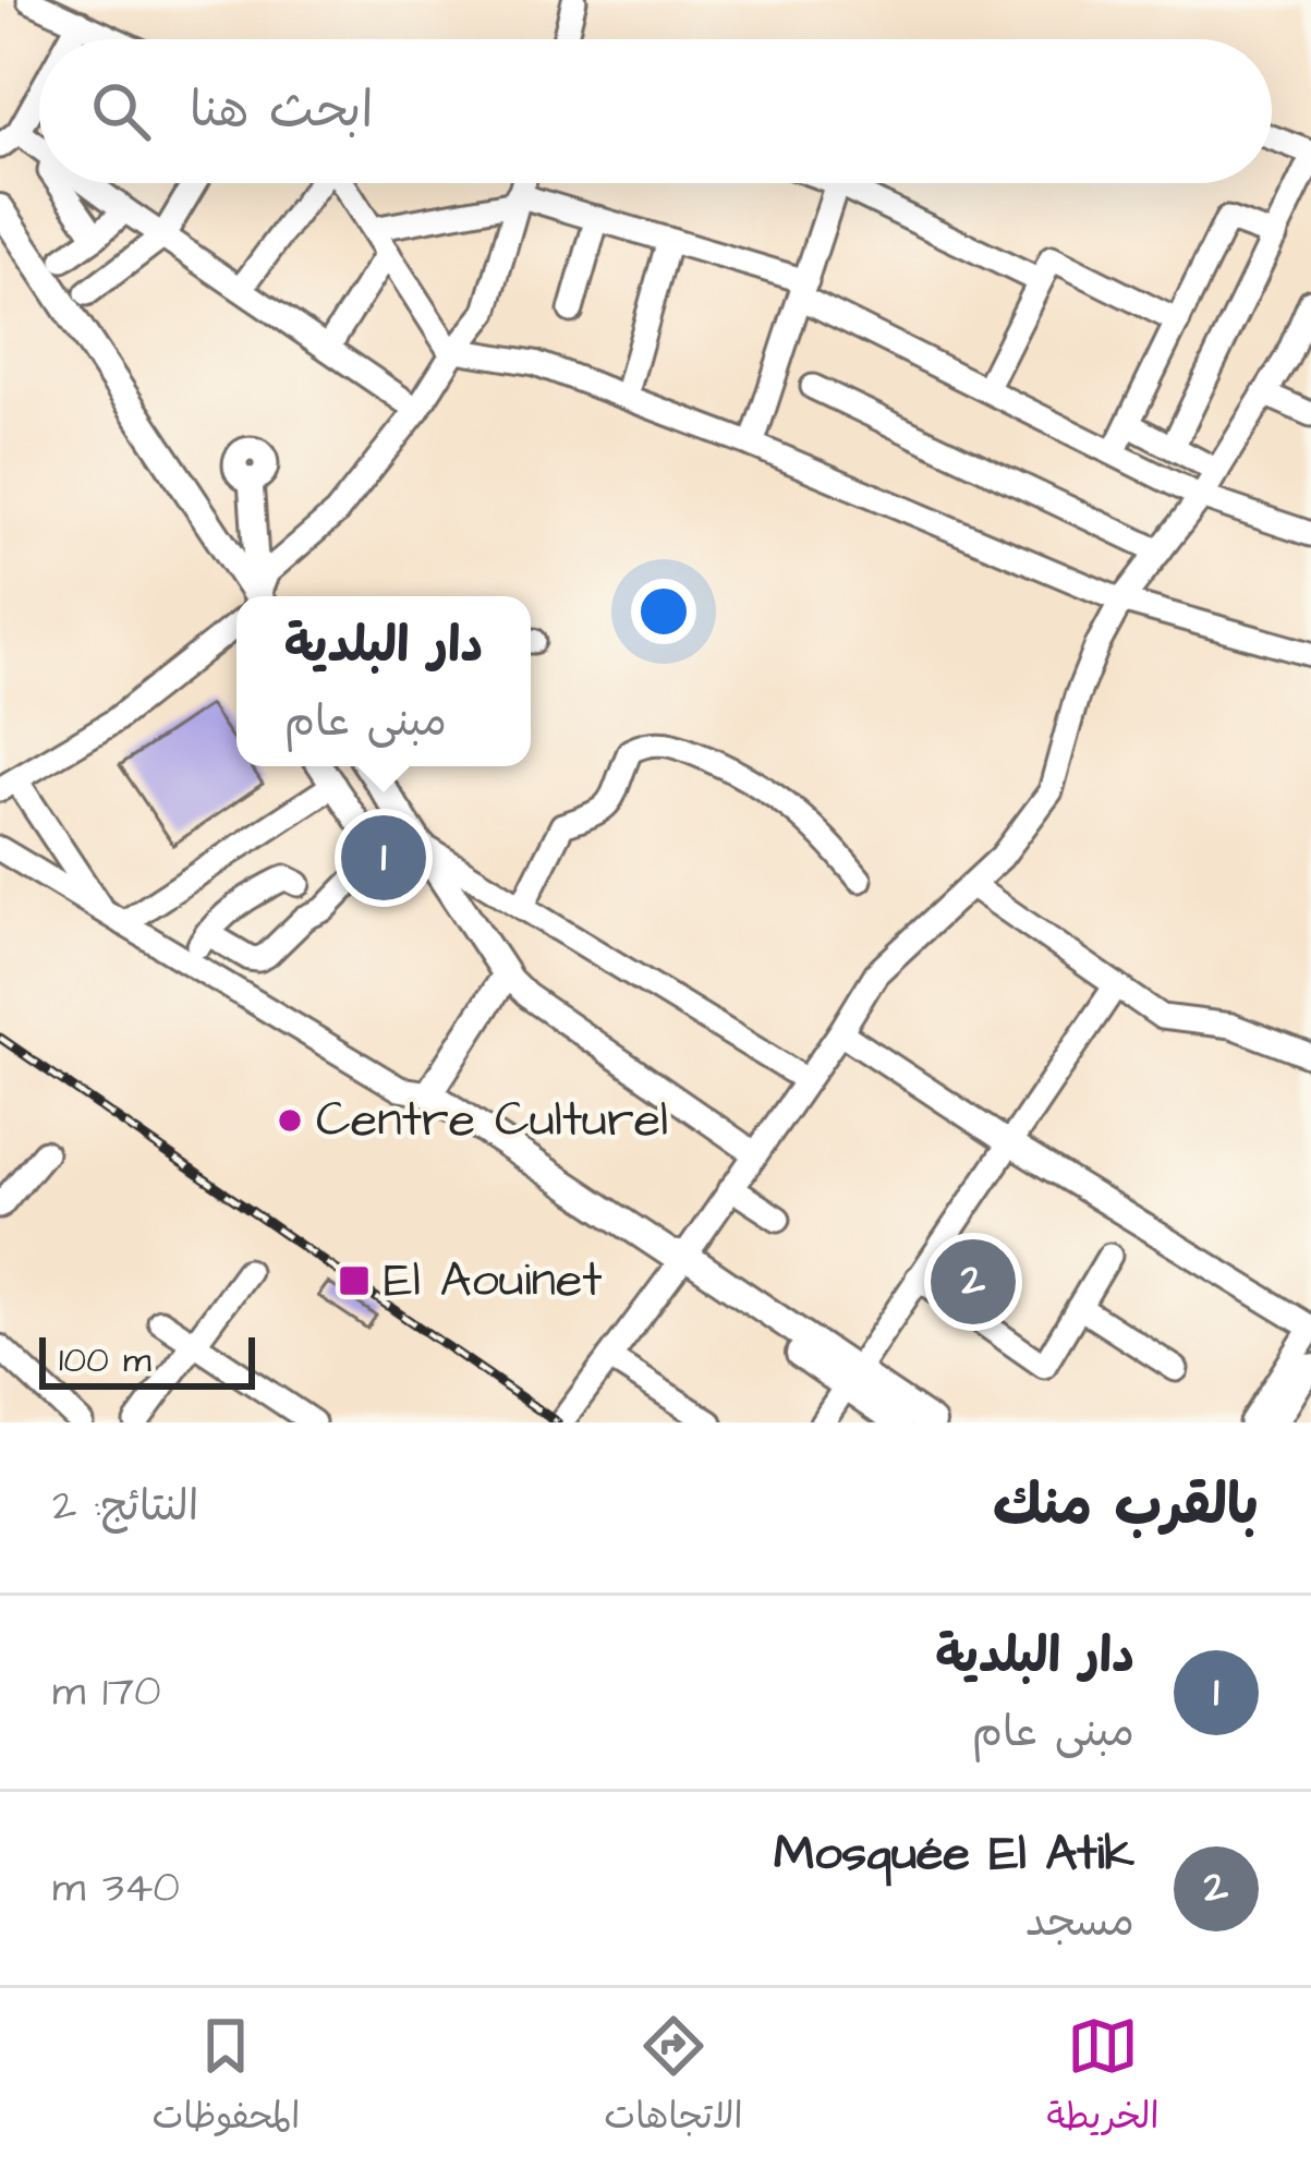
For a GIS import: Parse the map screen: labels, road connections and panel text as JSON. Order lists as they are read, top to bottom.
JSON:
{
  "places": {
    "other": ["Centre Culturel"],
    "transit": ["El Aouinet"]
  },
  "scale_bar": "100 m",
  "page": {
    "search": "ابحث هنا",
    "popup": ["دار البلدية", "مبنى عام"],
    "pins": ["1", "2"],
    "scale": "100 m",
    "heading": ["بالقرب منك", "النتائج: 2"],
    "list": [
      {
        "mark": "1",
        "name": "دار البلدية",
        "note": "مبنى عام",
        "value": "170 m"
      },
      {
        "mark": "2",
        "name": "Mosquée El Atik",
        "note": "مسجد",
        "value": "340 m"
      }
    ],
    "nav": ["الخريطة", "الاتجاهات", "المحفوظات"]
  }
}
